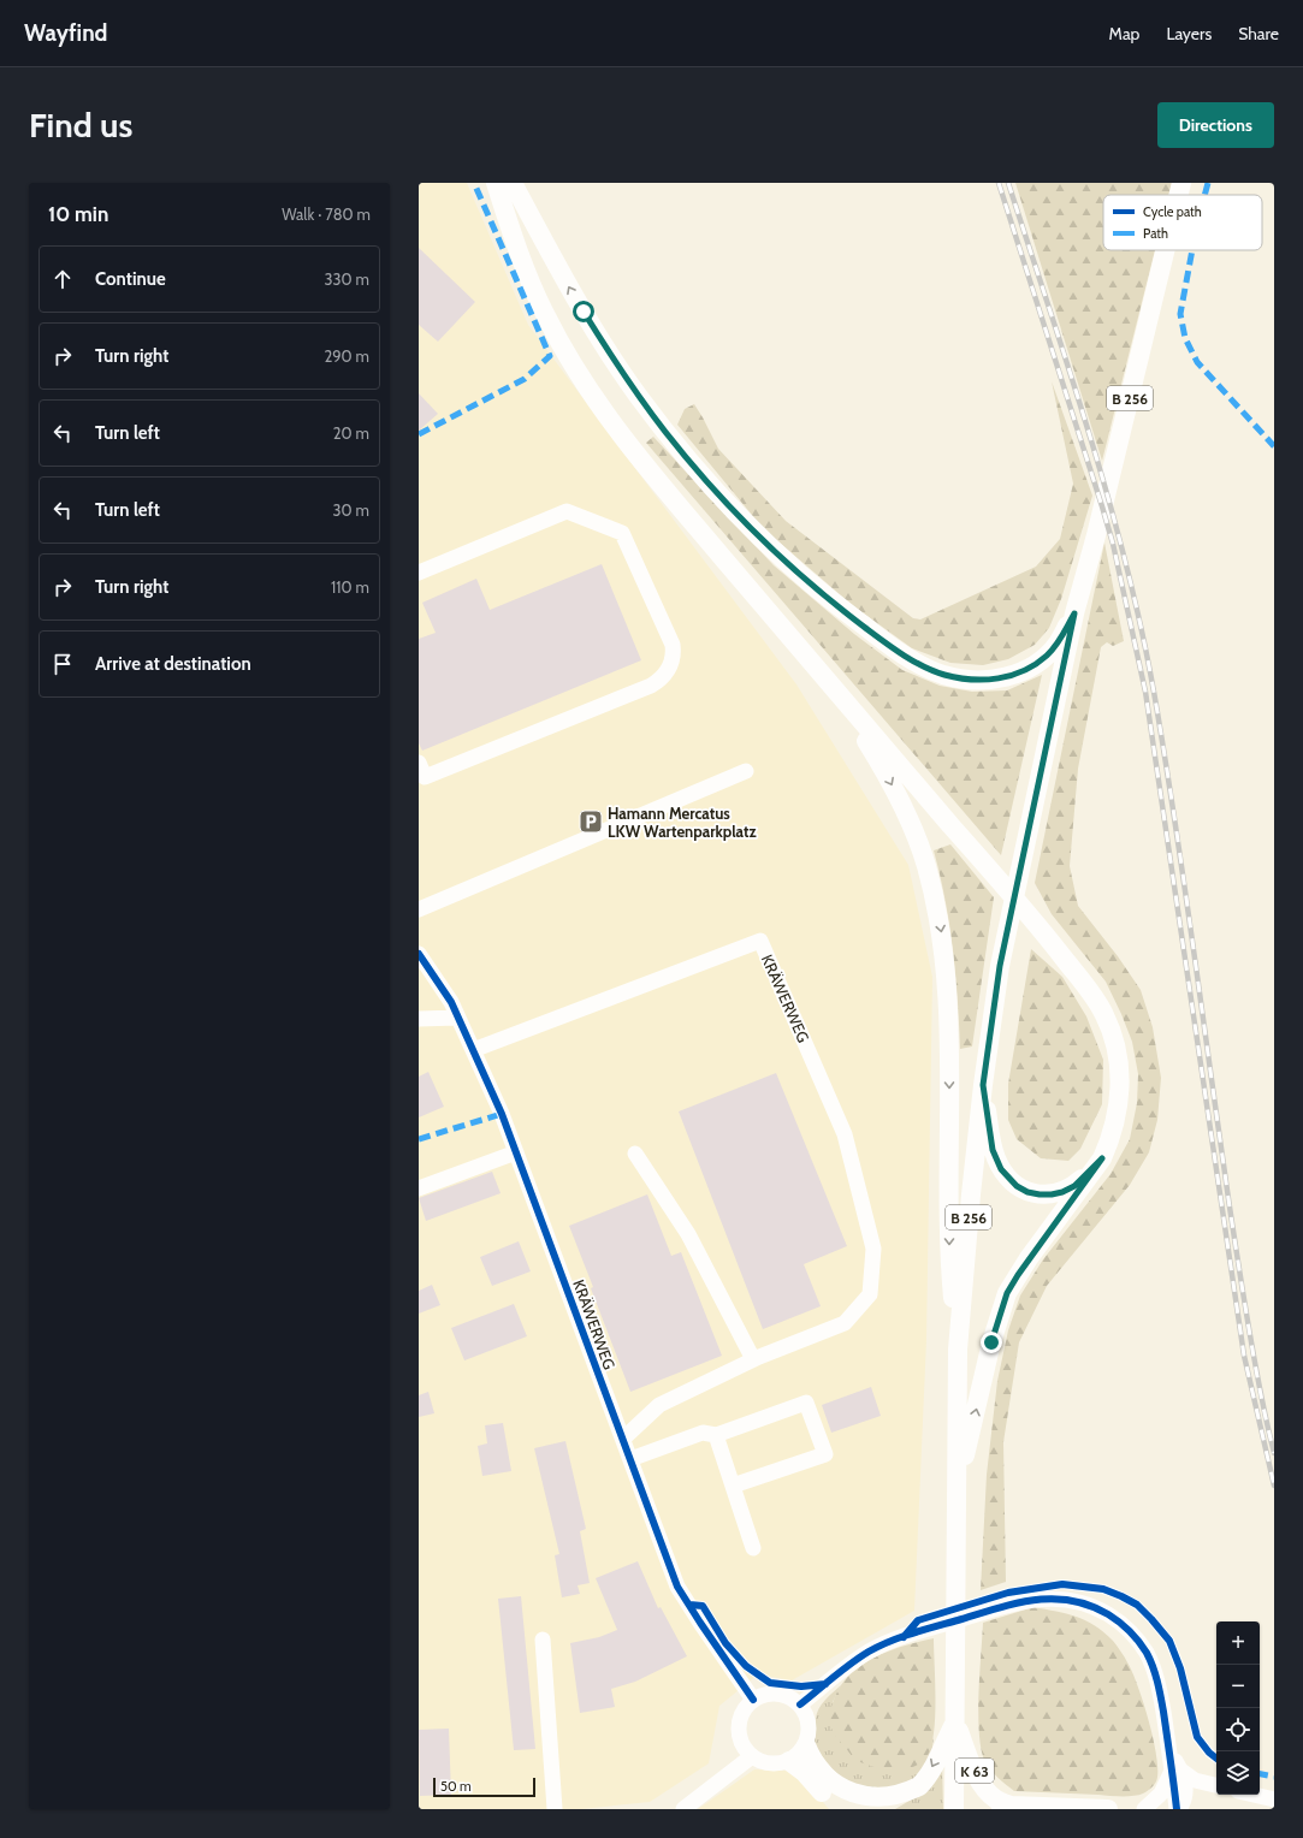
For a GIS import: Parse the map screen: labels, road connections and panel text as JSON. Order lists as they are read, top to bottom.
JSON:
{
  "streets": {
    "main road": ["B 256", "K 63"],
    "street": ["KRÄWERWEG"]
  },
  "crossings": [
    ["B 256", "K 63"]
  ],
  "places": {
    "parking": ["Hamann Mercatus LKW Wartenparkplatz"]
  },
  "legend": ["Cycle path", "Path"],
  "scale_bar": "50 m",
  "page": {
    "header": "Wayfind",
    "nav": ["Map", "Layers", "Share"],
    "buttons": "Directions",
    "title": "Find us",
    "heading": ["10 min", "Walk · 780 m"],
    "list": [
      ["Continue", "330 m"],
      ["Turn right", "290 m"],
      ["Turn left", "20 m"],
      ["Turn left", "30 m"],
      ["Turn right", "110 m"],
      "Arrive at destination"
    ],
    "map_buttons": ["+", "−"],
    "scale": "50 m"
  }
}
